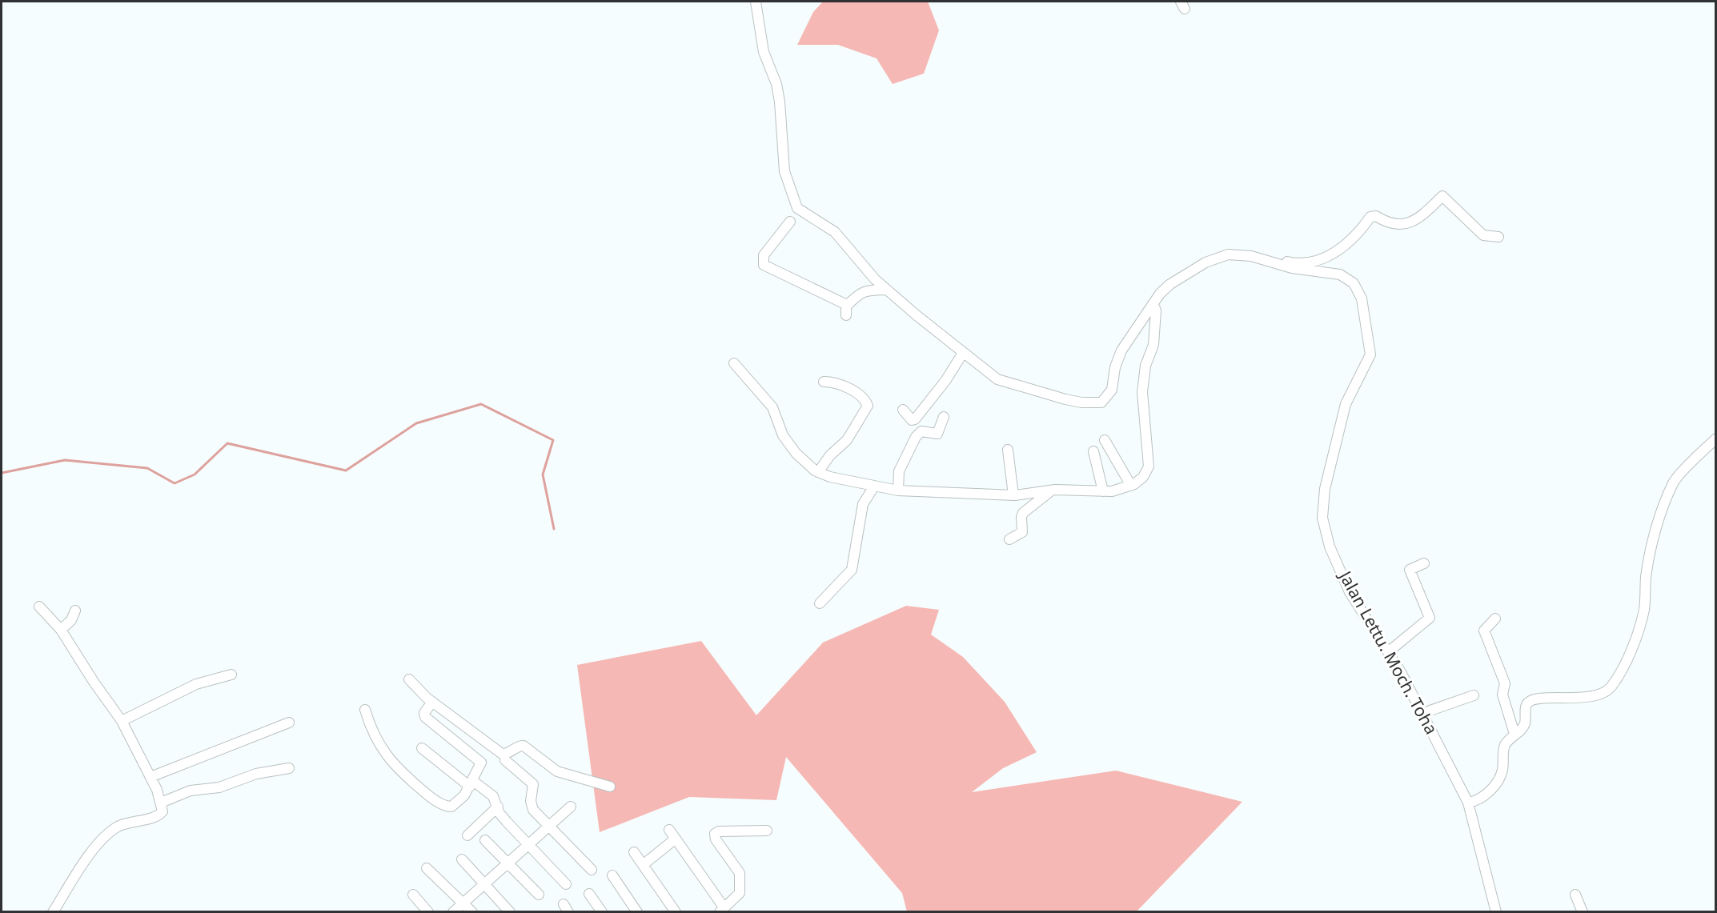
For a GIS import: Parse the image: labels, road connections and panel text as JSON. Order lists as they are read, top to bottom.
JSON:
{
  "streets": {
    "street": ["Jalan Lettu. Moch. Toha"]
  }
}
